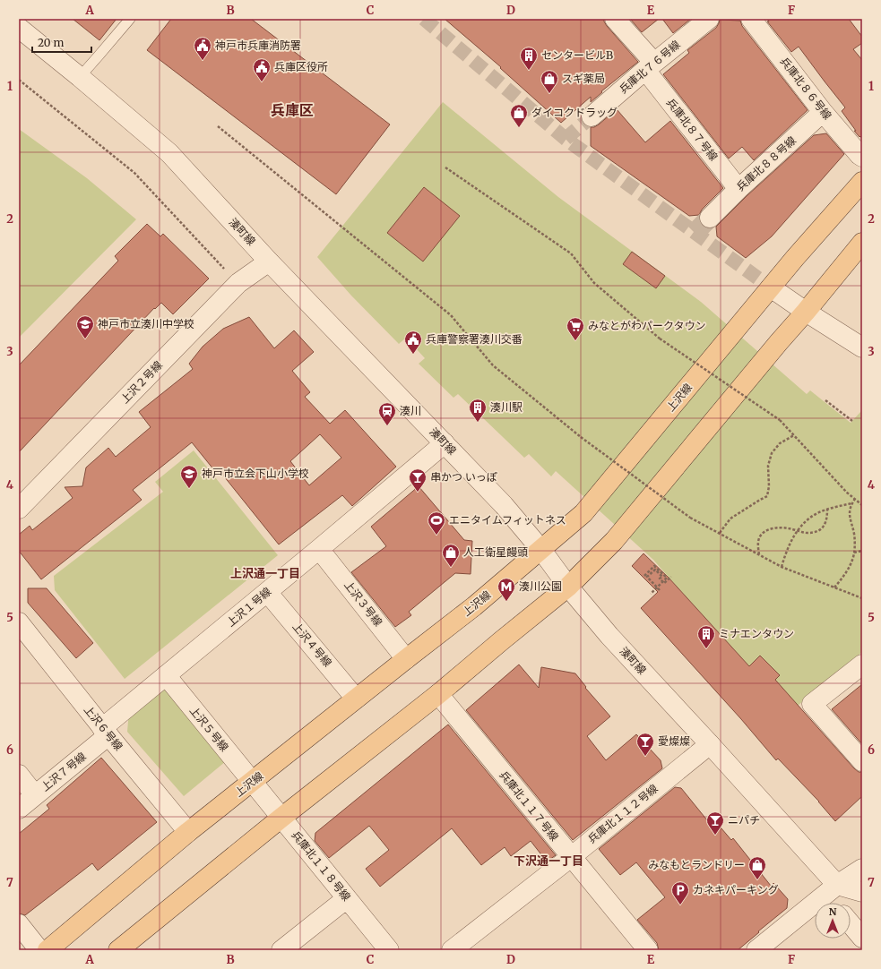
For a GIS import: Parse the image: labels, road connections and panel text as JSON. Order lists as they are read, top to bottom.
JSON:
{
  "streets": {
    "main road": ["上沢線"],
    "street": [
      "兵庫北７６号線",
      "兵庫北８６号線",
      "兵庫北８７号線",
      "兵庫北８８号線",
      "湊町線",
      "上沢２号線",
      "上沢３号線",
      "上沢１号線",
      "上沢４号線",
      "上沢６号線",
      "上沢５号線",
      "上沢７号線",
      "兵庫北１１７号線",
      "兵庫北１１２号線",
      "兵庫北１１８号線"
    ]
  },
  "crossings": [
    ["兵庫北７６号線", "兵庫北８７号線"],
    ["兵庫北８６号線", "兵庫北８８号線"],
    ["兵庫北８７号線", "兵庫北８８号線"],
    ["湊町線", "上沢２号線"],
    ["湊町線", "上沢線"],
    ["湊町線", "上沢１号線"],
    ["湊町線", "兵庫北１１２号線"],
    ["上沢線", "上沢３号線"],
    ["上沢線", "上沢４号線"],
    ["上沢線", "上沢６号線"],
    ["上沢線", "上沢５号線"],
    ["上沢線", "兵庫北１１８号線"],
    ["上沢３号線", "上沢１号線"],
    ["上沢１号線", "上沢４号線"],
    ["上沢１号線", "上沢６号線"],
    ["上沢１号線", "上沢５号線"],
    ["上沢１号線", "上沢７号線"],
    ["上沢６号線", "上沢７号線"],
    ["上沢５号線", "兵庫北１１８号線"],
    ["兵庫北１１７号線", "兵庫北１１２号線"]
  ],
  "districts": ["兵庫区", "上沢通一丁目", "下沢通一丁目"],
  "places": {
    "public building": ["神戸市兵庫消防署", "兵庫区役所", "兵庫警察署湊川交番"],
    "building": ["センタービルB", "湊川駅", "ミナエンタウン"],
    "shop": [
      "スギ薬局",
      "ダイコクドラッグ",
      "人工衛星饅頭",
      "みなもとランドリー"
    ],
    "school or university": ["神戸市立湊川中学校", "神戸市立会下山小学校"],
    "supermarket": ["みなとがわパークタウン"],
    "station": ["湊川"],
    "bar": ["串かつ いっぽ", "愛燦燦", "ニパチ"],
    "sports": ["エニタイムフィットネス"],
    "metro station": ["湊川公園"],
    "parking": ["カネキパーキング"]
  },
  "scale_bar": "20 m",
  "north": "top",
  "grid": {
    "columns": [
      "A",
      "B",
      "C",
      "D",
      "E",
      "F"
    ],
    "rows": [
      "1",
      "2",
      "3",
      "4",
      "5",
      "6",
      "7"
    ]
  }
}
